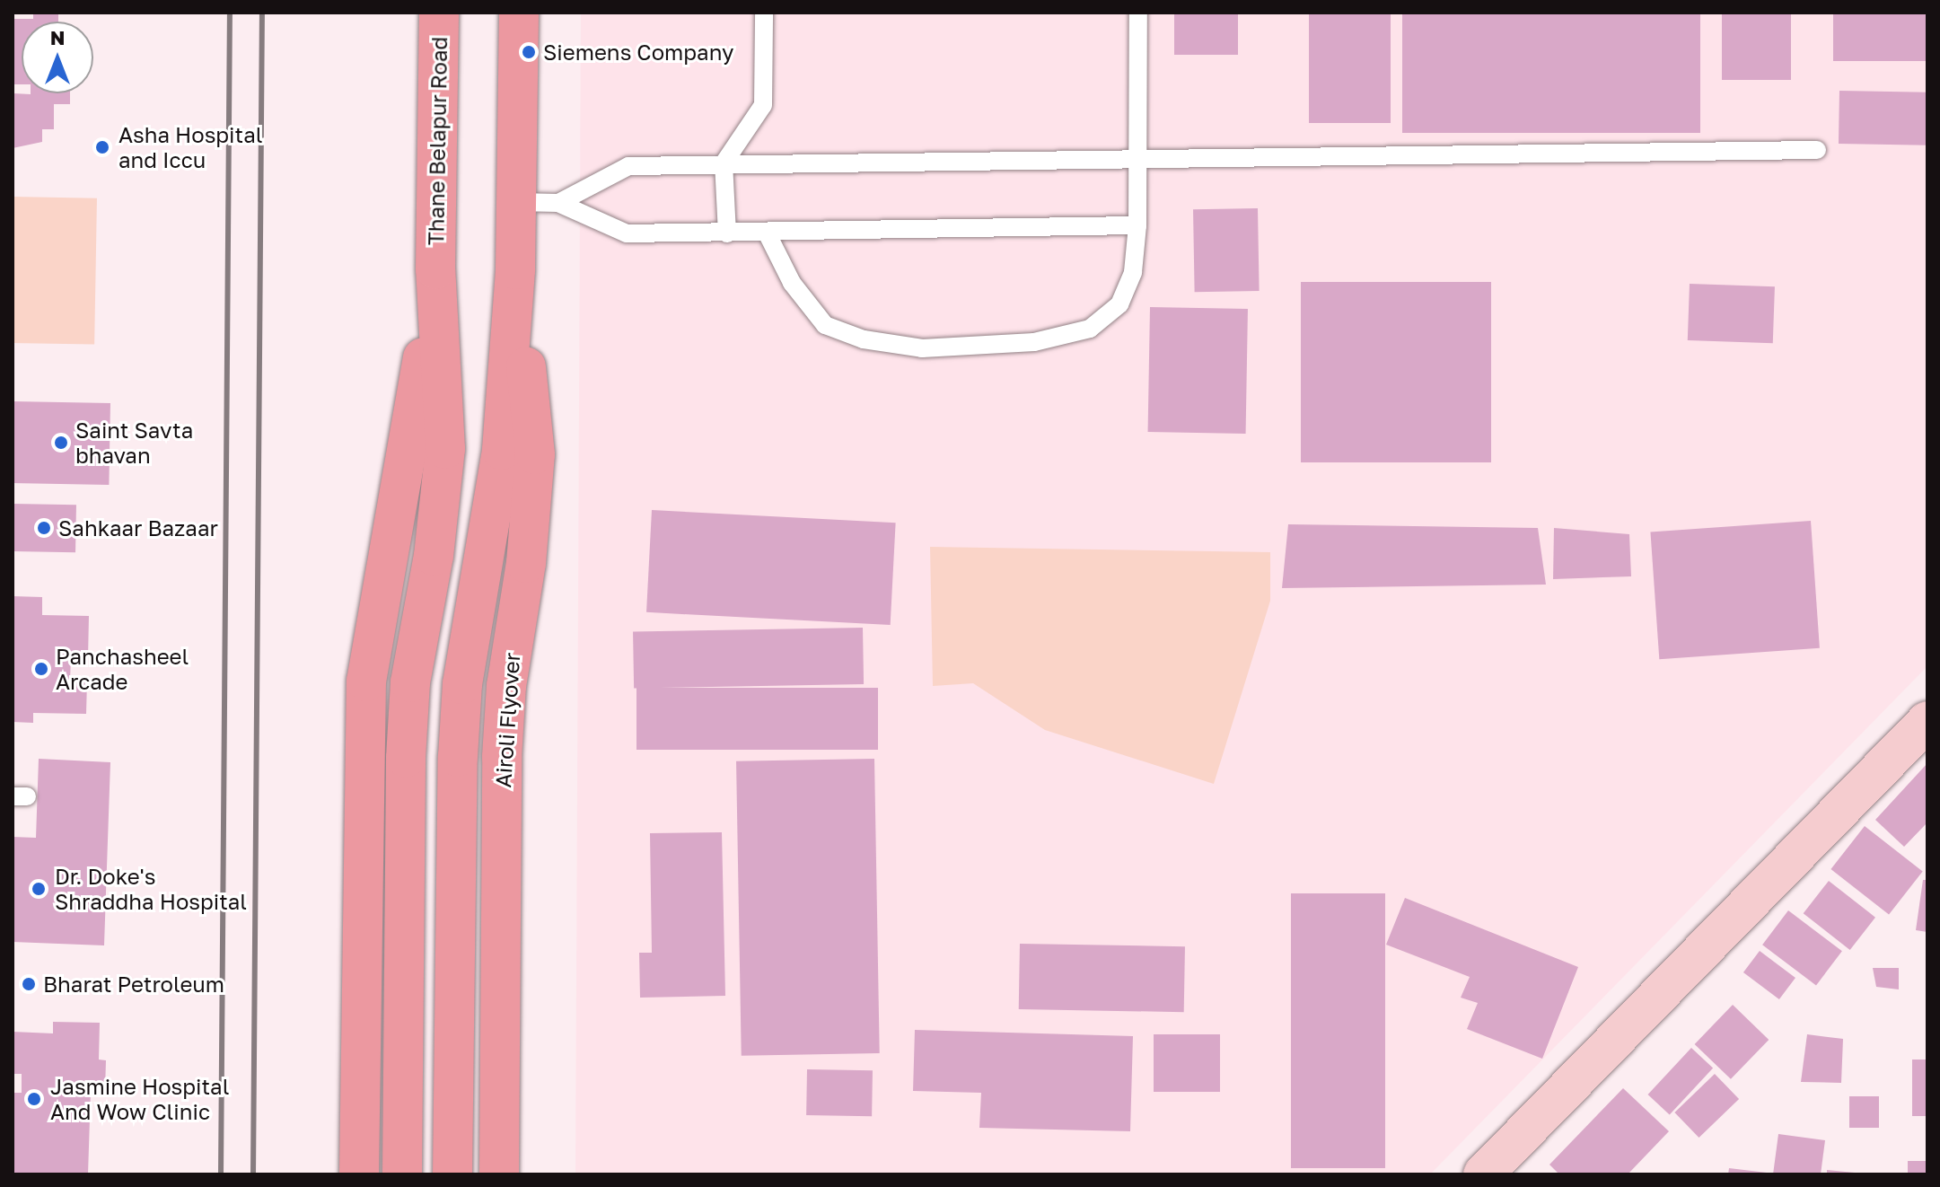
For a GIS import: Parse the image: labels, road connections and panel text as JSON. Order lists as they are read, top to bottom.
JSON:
{
  "streets": {
    "main road": ["Thane Belapur Road", "Airoli Flyover"]
  },
  "places": [
    "Siemens Company",
    "Asha Hospital and Iccu",
    "Saint Savta bhavan",
    "Sahkaar Bazaar",
    "Panchasheel Arcade",
    "Dr. Doke's Shraddha Hospital",
    "Bharat Petroleum",
    "Jasmine Hospital And Wow Clinic"
  ],
  "north": "top"
}
